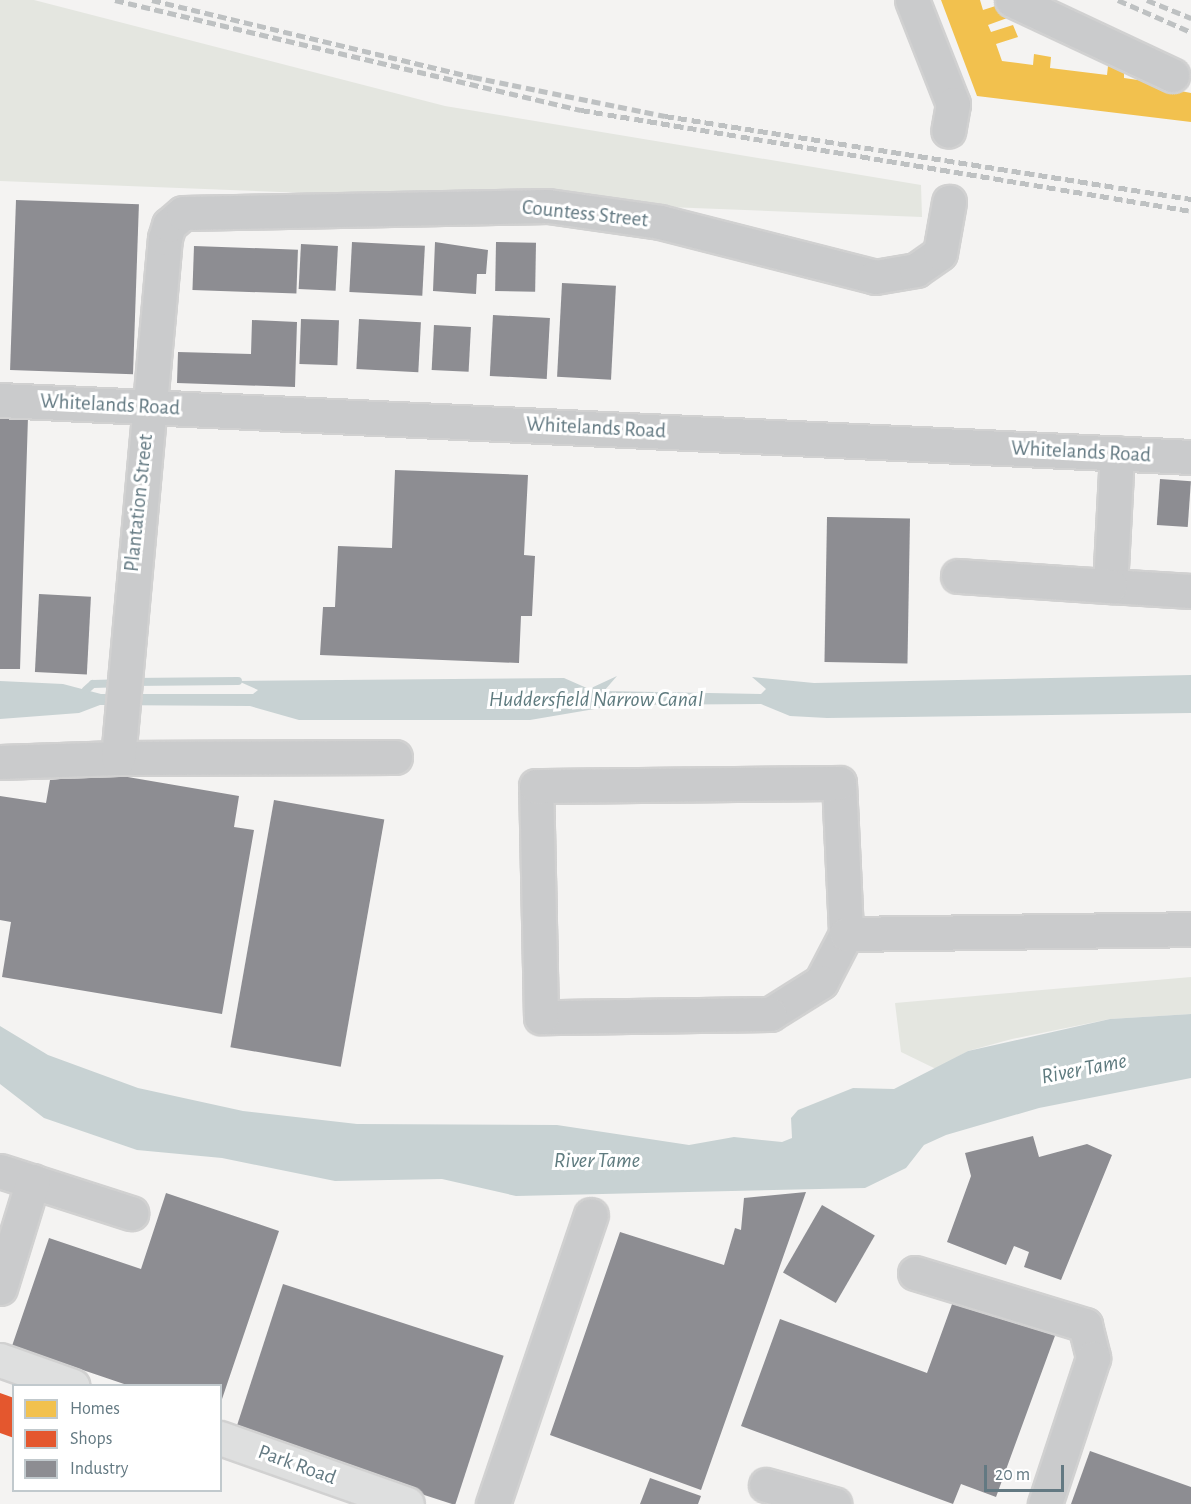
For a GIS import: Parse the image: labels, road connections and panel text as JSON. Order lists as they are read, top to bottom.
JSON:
{
  "streets": {
    "main road": ["Park Road"],
    "street": ["Countess Street", "Whitelands Road", "Plantation Street"]
  },
  "crossings": [
    ["Countess Street", "Plantation Street"],
    ["Whitelands Road", "Plantation Street"]
  ],
  "water": ["Huddersfield Narrow Canal", "River Tame"],
  "legend": ["Homes", "Shops", "Industry"],
  "scale_bar": "20 m"
}
